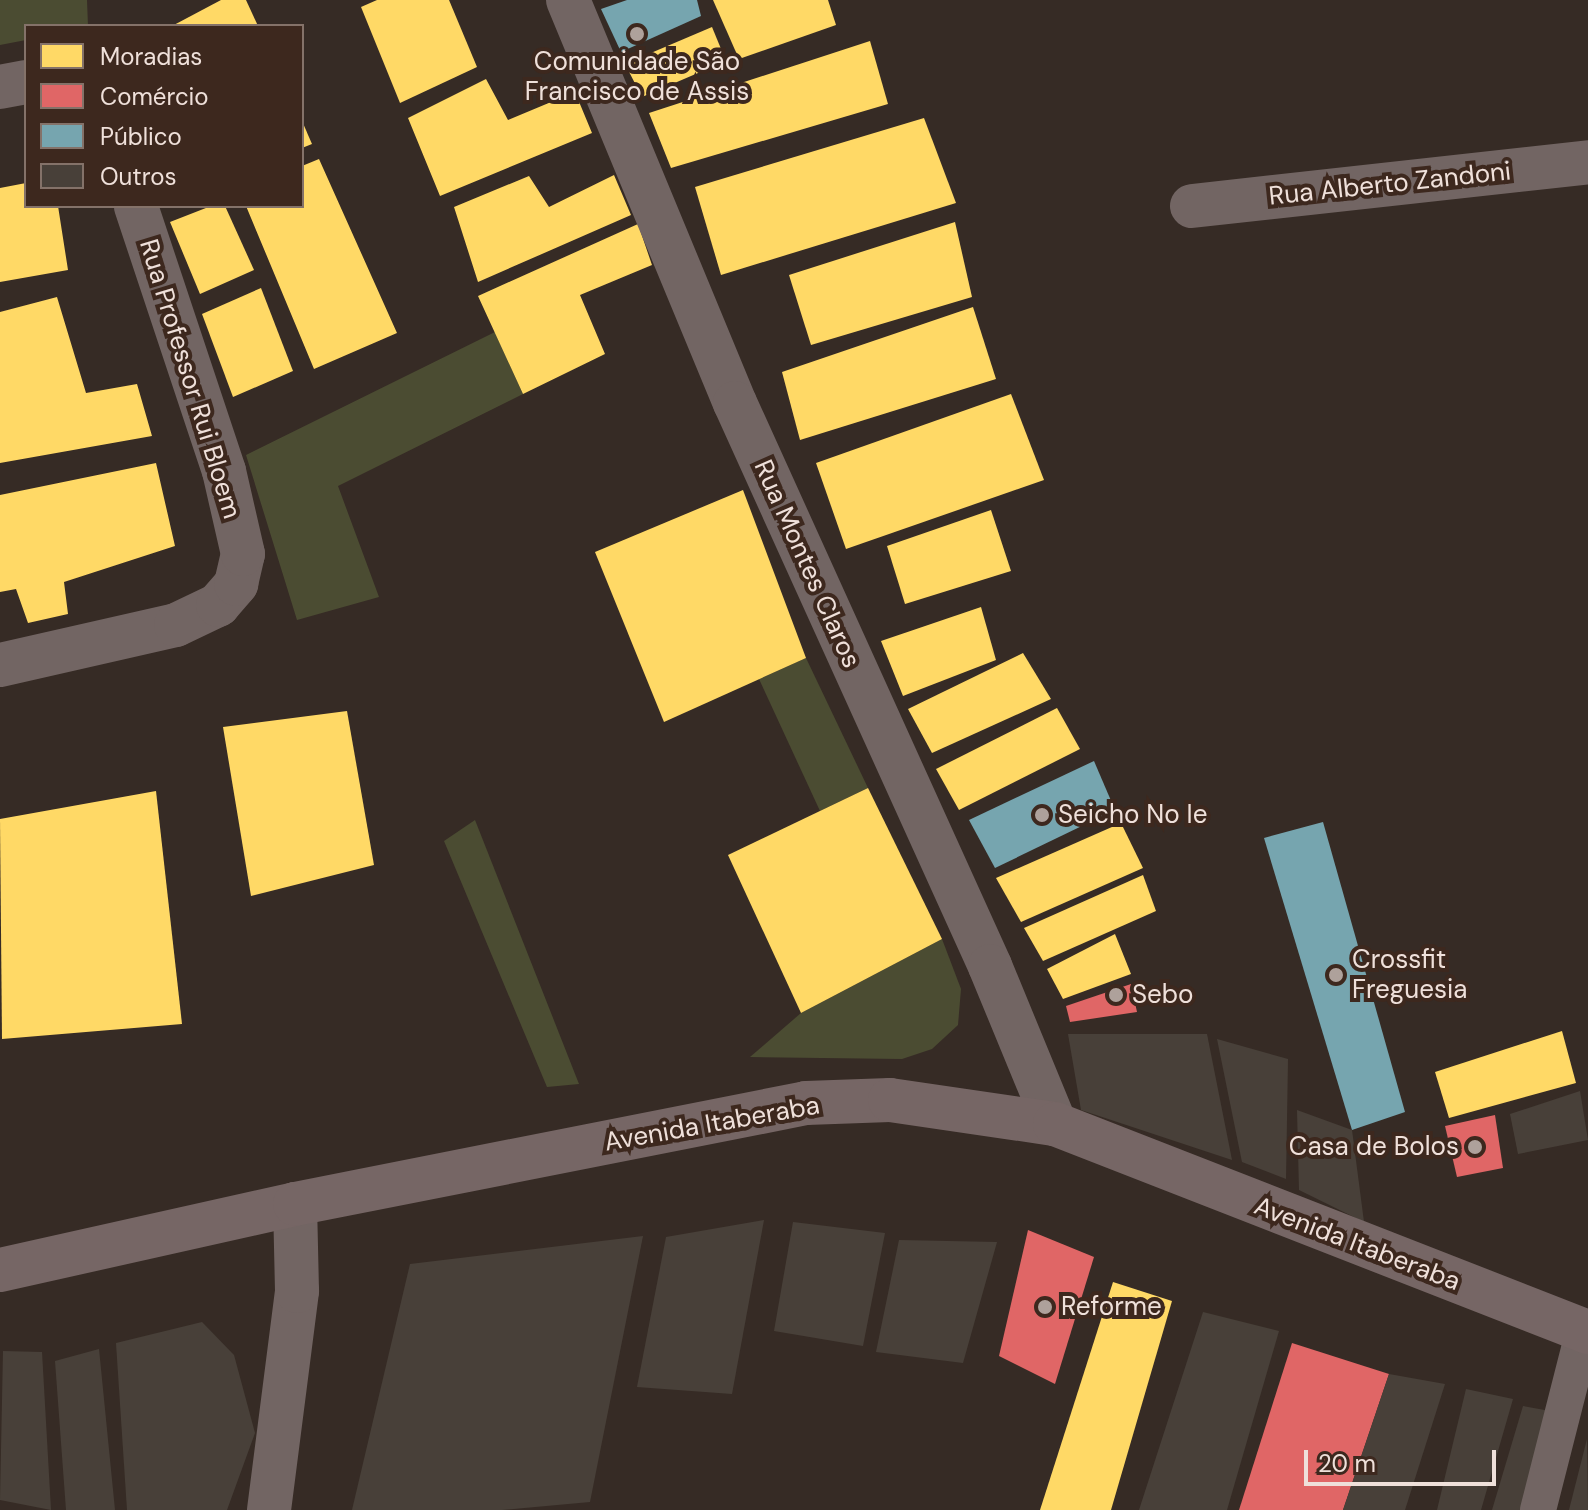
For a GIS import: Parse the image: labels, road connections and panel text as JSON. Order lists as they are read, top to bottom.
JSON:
{
  "streets": {
    "main road": ["Avenida Itaberaba"],
    "street": ["Rua Alberto Zandoni", "Rua Professor Rui Bloem", "Rua Montes Claros"]
  },
  "crossings": [
    ["Rua Montes Claros", "Avenida Itaberaba"]
  ],
  "places": [
    "Comunidade São Francisco de Assis",
    "Seicho No Ie",
    "Crossfit Freguesia",
    "Sebo",
    "Casa de Bolos",
    "Reforme"
  ],
  "legend": [
    "Moradias",
    "Comércio",
    "Público",
    "Outros"
  ],
  "scale_bar": "20 m"
}
